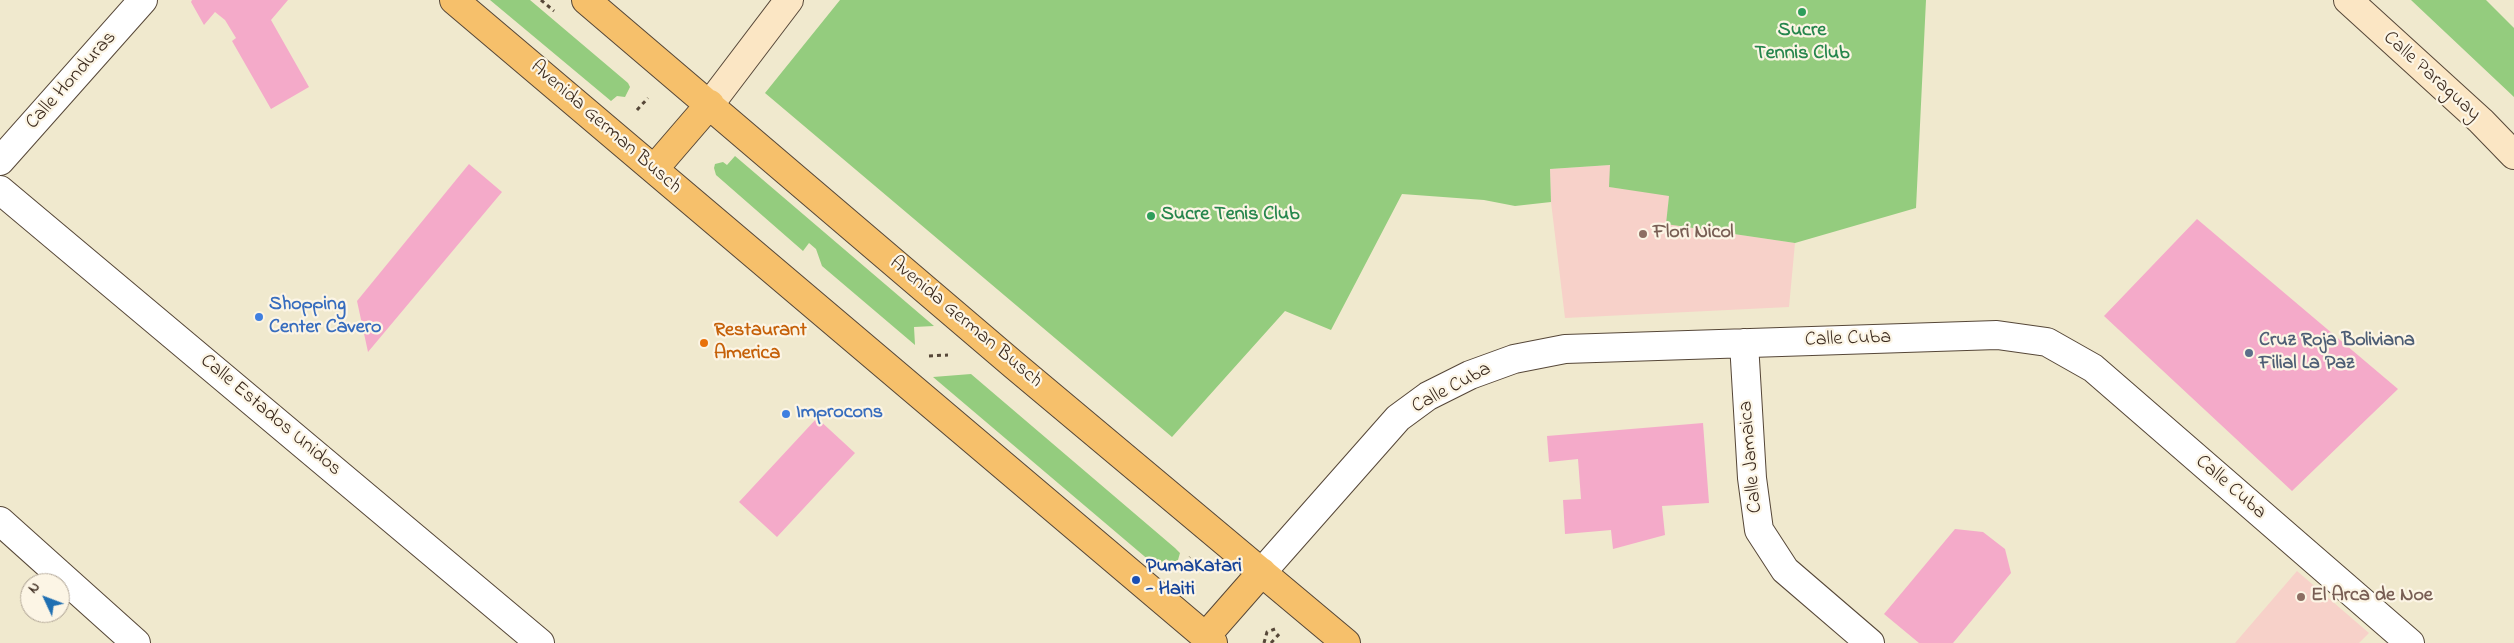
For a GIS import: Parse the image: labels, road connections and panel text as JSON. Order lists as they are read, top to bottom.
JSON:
{
  "streets": {
    "main road": ["Avenida German Busch"],
    "street": [
      "Calle Paraguay",
      "Calle Honduras",
      "Calle Cuba",
      "Calle Estados Unidos",
      "Calle Jamaica"
    ]
  },
  "crossings": [
    ["Avenida German Busch", "Calle Cuba"],
    ["Calle Cuba", "Calle Jamaica"]
  ],
  "places": [
    "Sucre Tennis Club",
    "Sucre Tenis Club",
    "Flori Nicol",
    "Shopping Center Cavero",
    "Restaurant America",
    "Cruz Roja Boliviana Filial La Paz",
    "Improcons",
    "PumaKatari - Haiti",
    "El Arca de Noe"
  ],
  "north": "top left"
}
